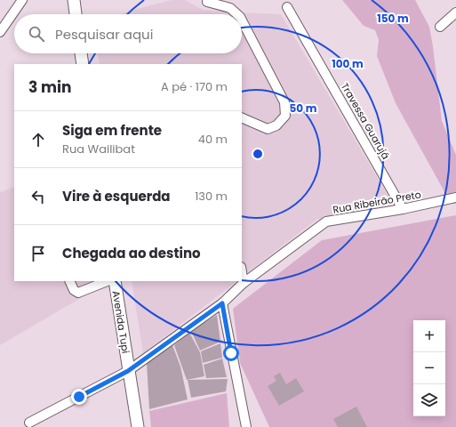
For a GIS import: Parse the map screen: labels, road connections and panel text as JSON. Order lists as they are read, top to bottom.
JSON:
{
  "streets": {
    "main road": ["Avenida Tupi"],
    "street": ["Travessa Guarujá", "Rua Ribeirão Preto"]
  },
  "crossings": [
    ["Travessa Guarujá", "Rua Ribeirão Preto"],
    ["Rua Ribeirão Preto", "Avenida Tupi"]
  ],
  "page": {
    "search": "Pesquisar aqui",
    "heading": ["3 min", "A pé · 170 m"],
    "list": [
      ["Siga em frente", "Rua Wailibat", "40 m"],
      ["Vire à esquerda", "130 m"],
      "Chegada ao destino"
    ],
    "map_buttons": ["+", "−"]
  },
  "rings": ["150 m", "100 m", "50 m"]
}
